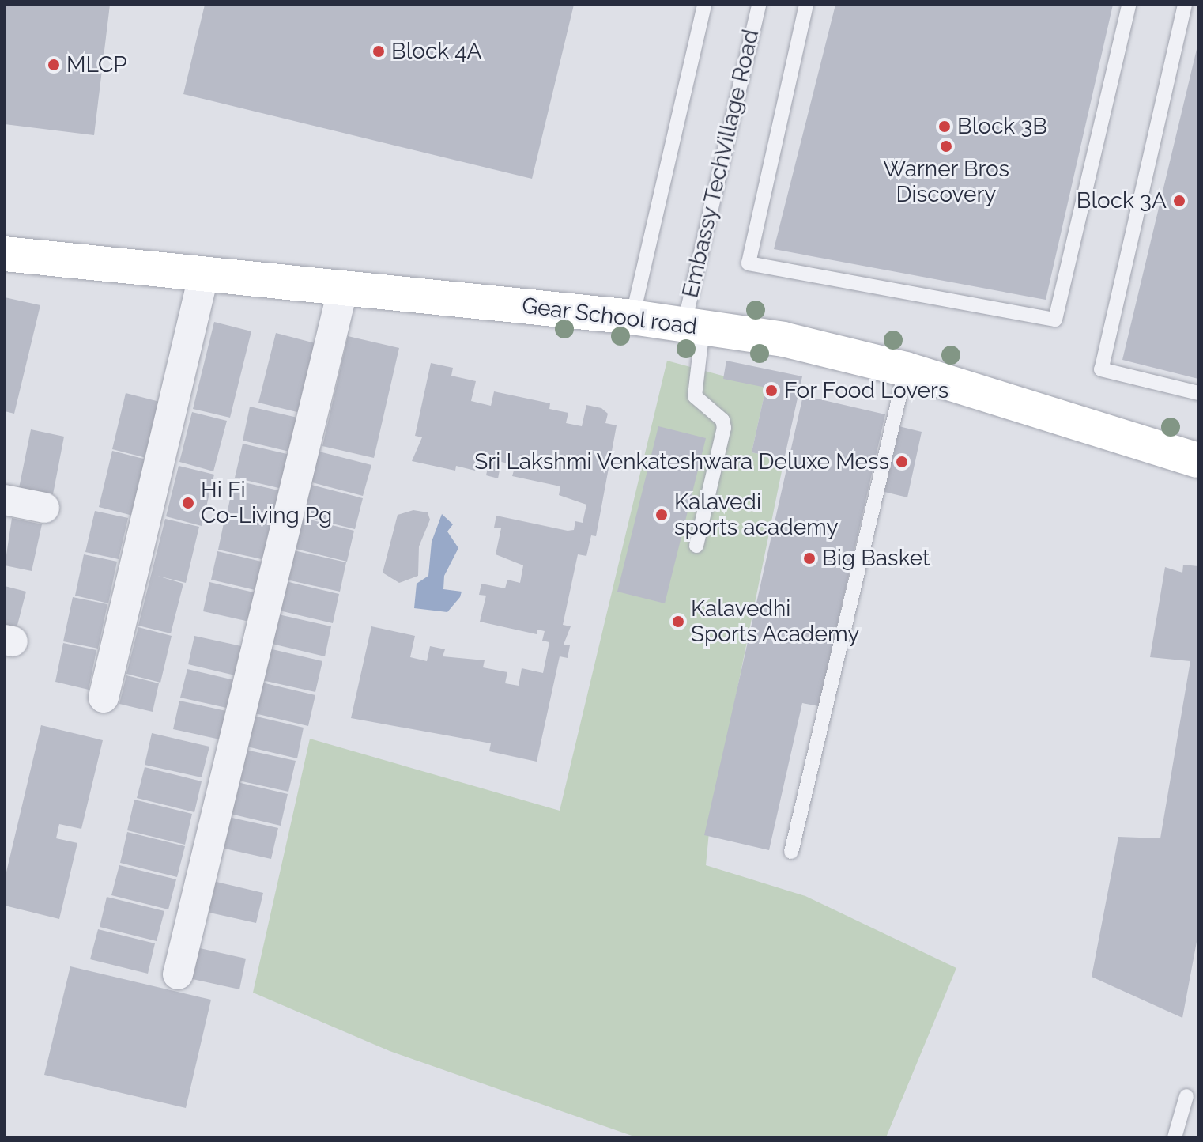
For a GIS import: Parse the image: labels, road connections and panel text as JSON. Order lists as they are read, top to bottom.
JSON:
{
  "streets": {
    "main road": ["Gear School road"],
    "lane": ["Embassy TechVillage Road"]
  },
  "crossings": [
    ["Embassy TechVillage Road", "Gear School road"]
  ],
  "places": [
    "Block 4A",
    "MLCP",
    "Block 3B",
    "Warner Bros Discovery",
    "Block 3A",
    "For Food Lovers",
    "Sri Lakshmi Venkateshwara Deluxe Mess",
    "Hi Fi Co-Living Pg",
    "Kalavedi sports academy",
    "Big Basket",
    "Kalavedhi Sports Academy"
  ]
}
